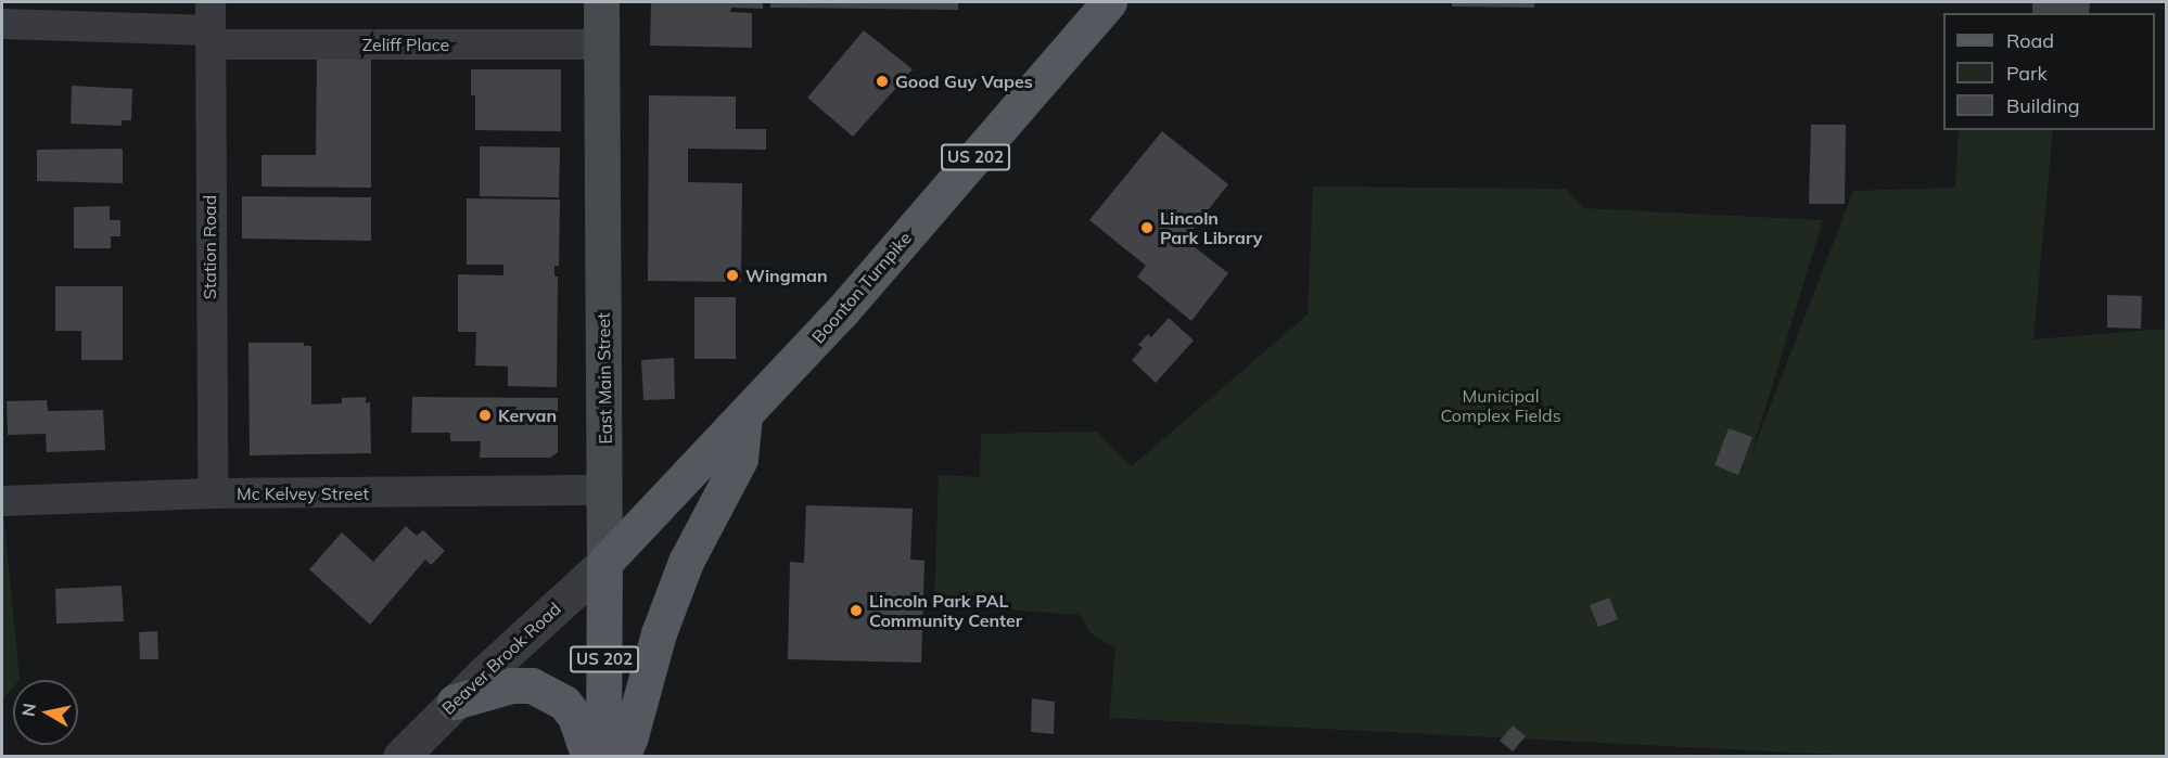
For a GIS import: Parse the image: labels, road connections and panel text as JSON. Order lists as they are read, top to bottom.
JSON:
{
  "streets": {
    "main road": ["US 202", "Boonton Turnpike", "East Main Street"],
    "street": [
      "Zeliff Place",
      "Station Road",
      "Mc Kelvey Street",
      "Beaver Brook Road"
    ]
  },
  "crossings": [
    ["Zeliff Place", "Station Road"],
    ["Zeliff Place", "East Main Street"],
    ["US 202", "Boonton Turnpike"],
    ["Station Road", "Mc Kelvey Street"],
    ["Boonton Turnpike", "East Main Street"],
    ["Boonton Turnpike", "Beaver Brook Road"],
    ["East Main Street", "Mc Kelvey Street"],
    ["East Main Street", "Beaver Brook Road"]
  ],
  "parks": ["Municipal Complex Fields"],
  "places": [
    "Good Guy Vapes",
    "Lincoln Park Library",
    "Wingman",
    "Kervan",
    "Lincoln Park PAL Community Center"
  ],
  "legend": ["Road", "Park", "Building"],
  "north": "left"
}
